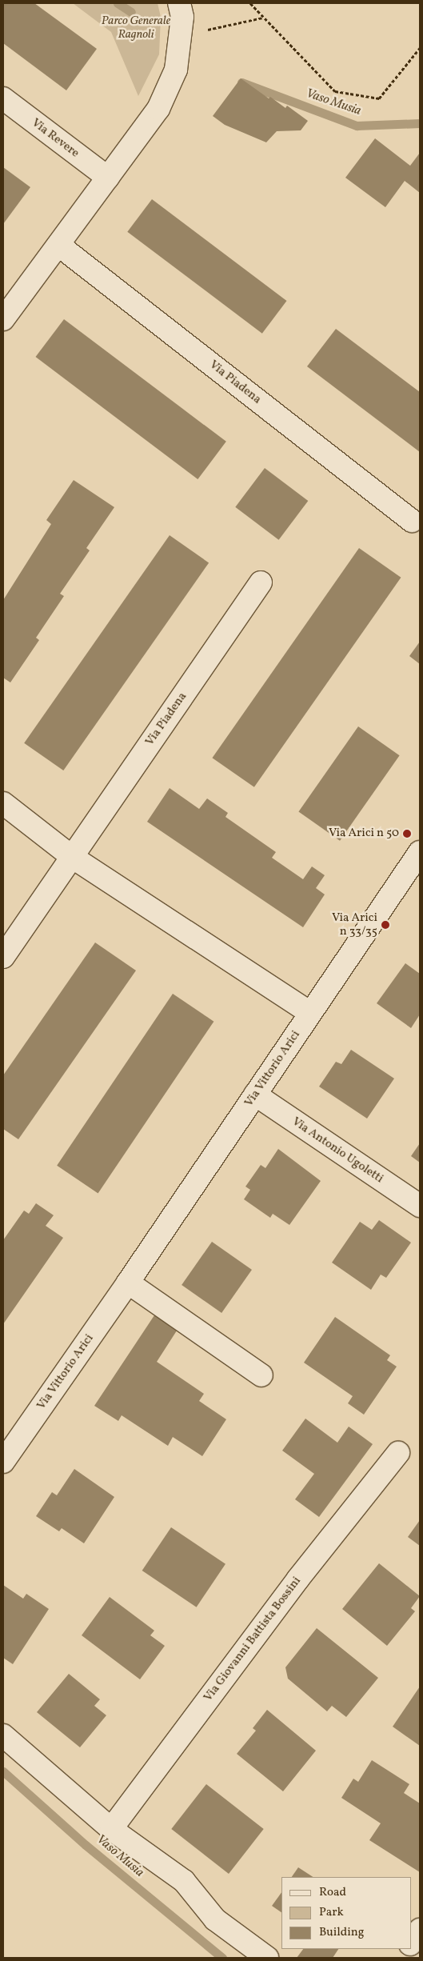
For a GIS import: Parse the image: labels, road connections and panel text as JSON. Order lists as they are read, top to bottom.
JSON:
{
  "streets": {
    "street": [
      "Via Revere",
      "Via Piadena",
      "Via Vittorio Arici",
      "Via Antonio Ugoletti",
      "Via Giovanni Battista Bossini"
    ]
  },
  "crossings": [
    ["Via Vittorio Arici", "Via Antonio Ugoletti"]
  ],
  "water": ["Vaso Musia"],
  "parks": ["Parco Generale Ragnoli"],
  "places": ["Via Arici n 50", "Via Arici n 33/35"],
  "legend": ["Road", "Park", "Building"]
}
